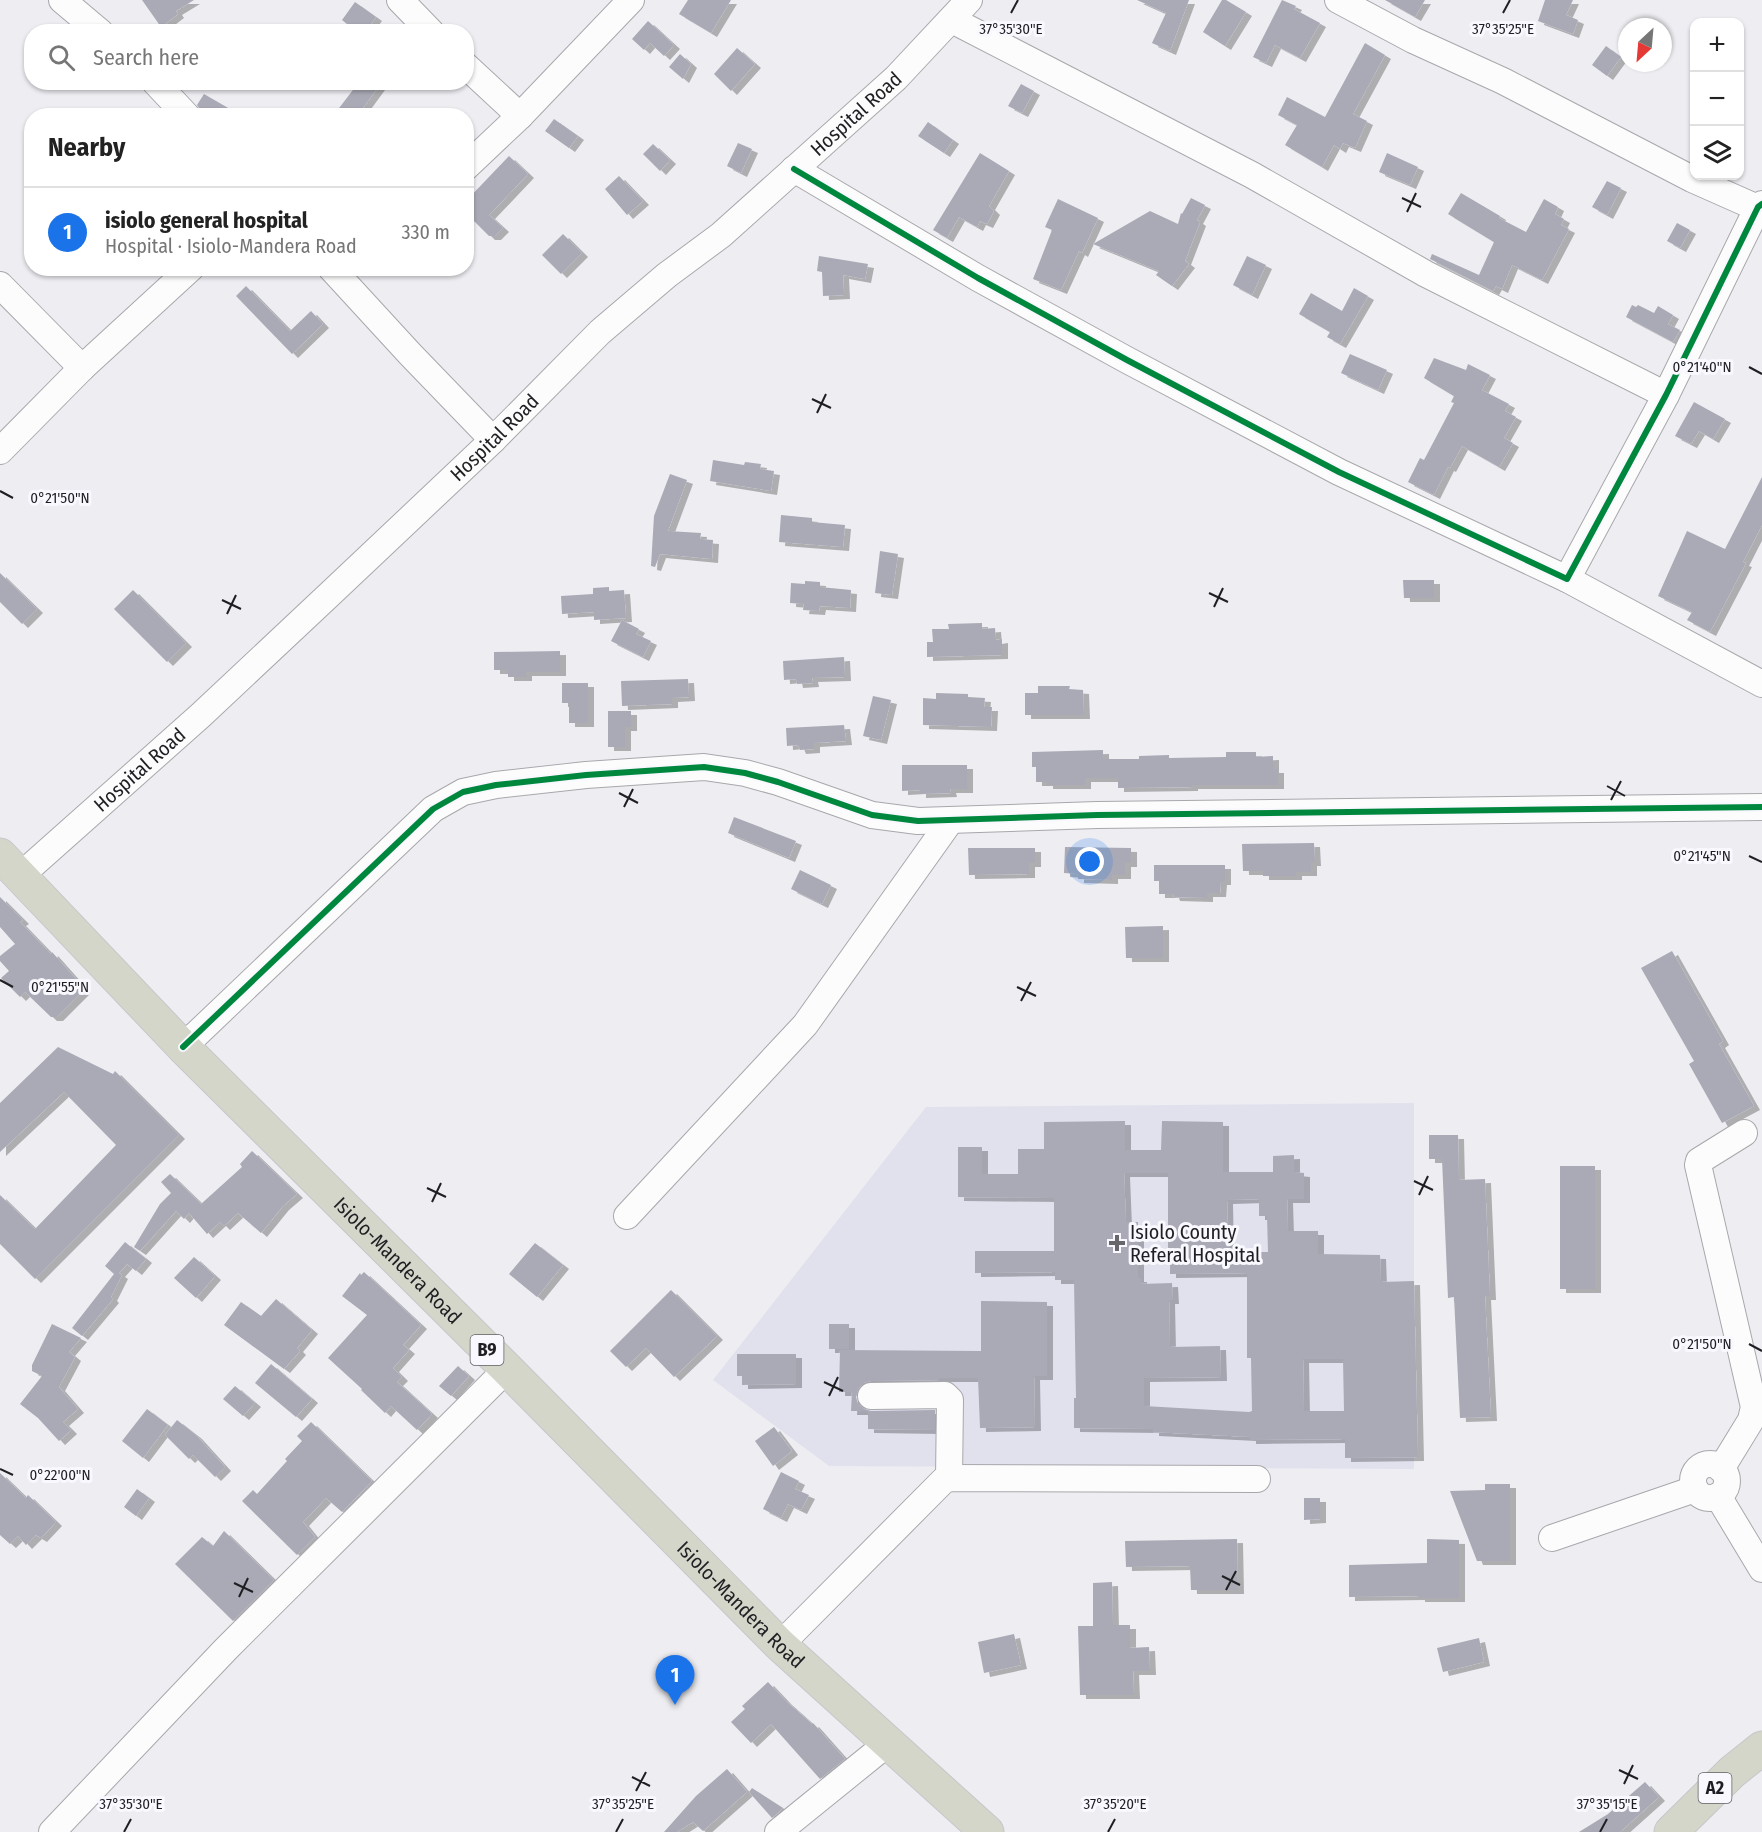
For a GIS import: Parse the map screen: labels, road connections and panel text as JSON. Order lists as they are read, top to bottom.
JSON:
{
  "streets": {
    "highway": ["Isiolo-Mandera Road", "B9", "A2"],
    "street": ["Hospital Road"]
  },
  "crossings": [
    ["Hospital Road", "Isiolo-Mandera Road"]
  ],
  "places": {
    "health": ["Isiolo County Referal Hospital"]
  },
  "north": "bottom left",
  "page": {
    "map_buttons": ["+", "−"],
    "search": "Search here",
    "heading": "Nearby",
    "list": [
      {
        "mark": "1",
        "name": "isiolo general hospital",
        "note": "Hospital · Isiolo-Mandera Road",
        "value": "330 m"
      }
    ],
    "pins": "1"
  },
  "coordinates": [
    "37°35'30\"E",
    "37°35'25\"E",
    "0°21'40\"N",
    "0°21'50\"N",
    "0°21'45\"N",
    "0°21'55\"N",
    "0°22'00\"N",
    "37°35'20\"E",
    "37°35'15\"E"
  ]
}
